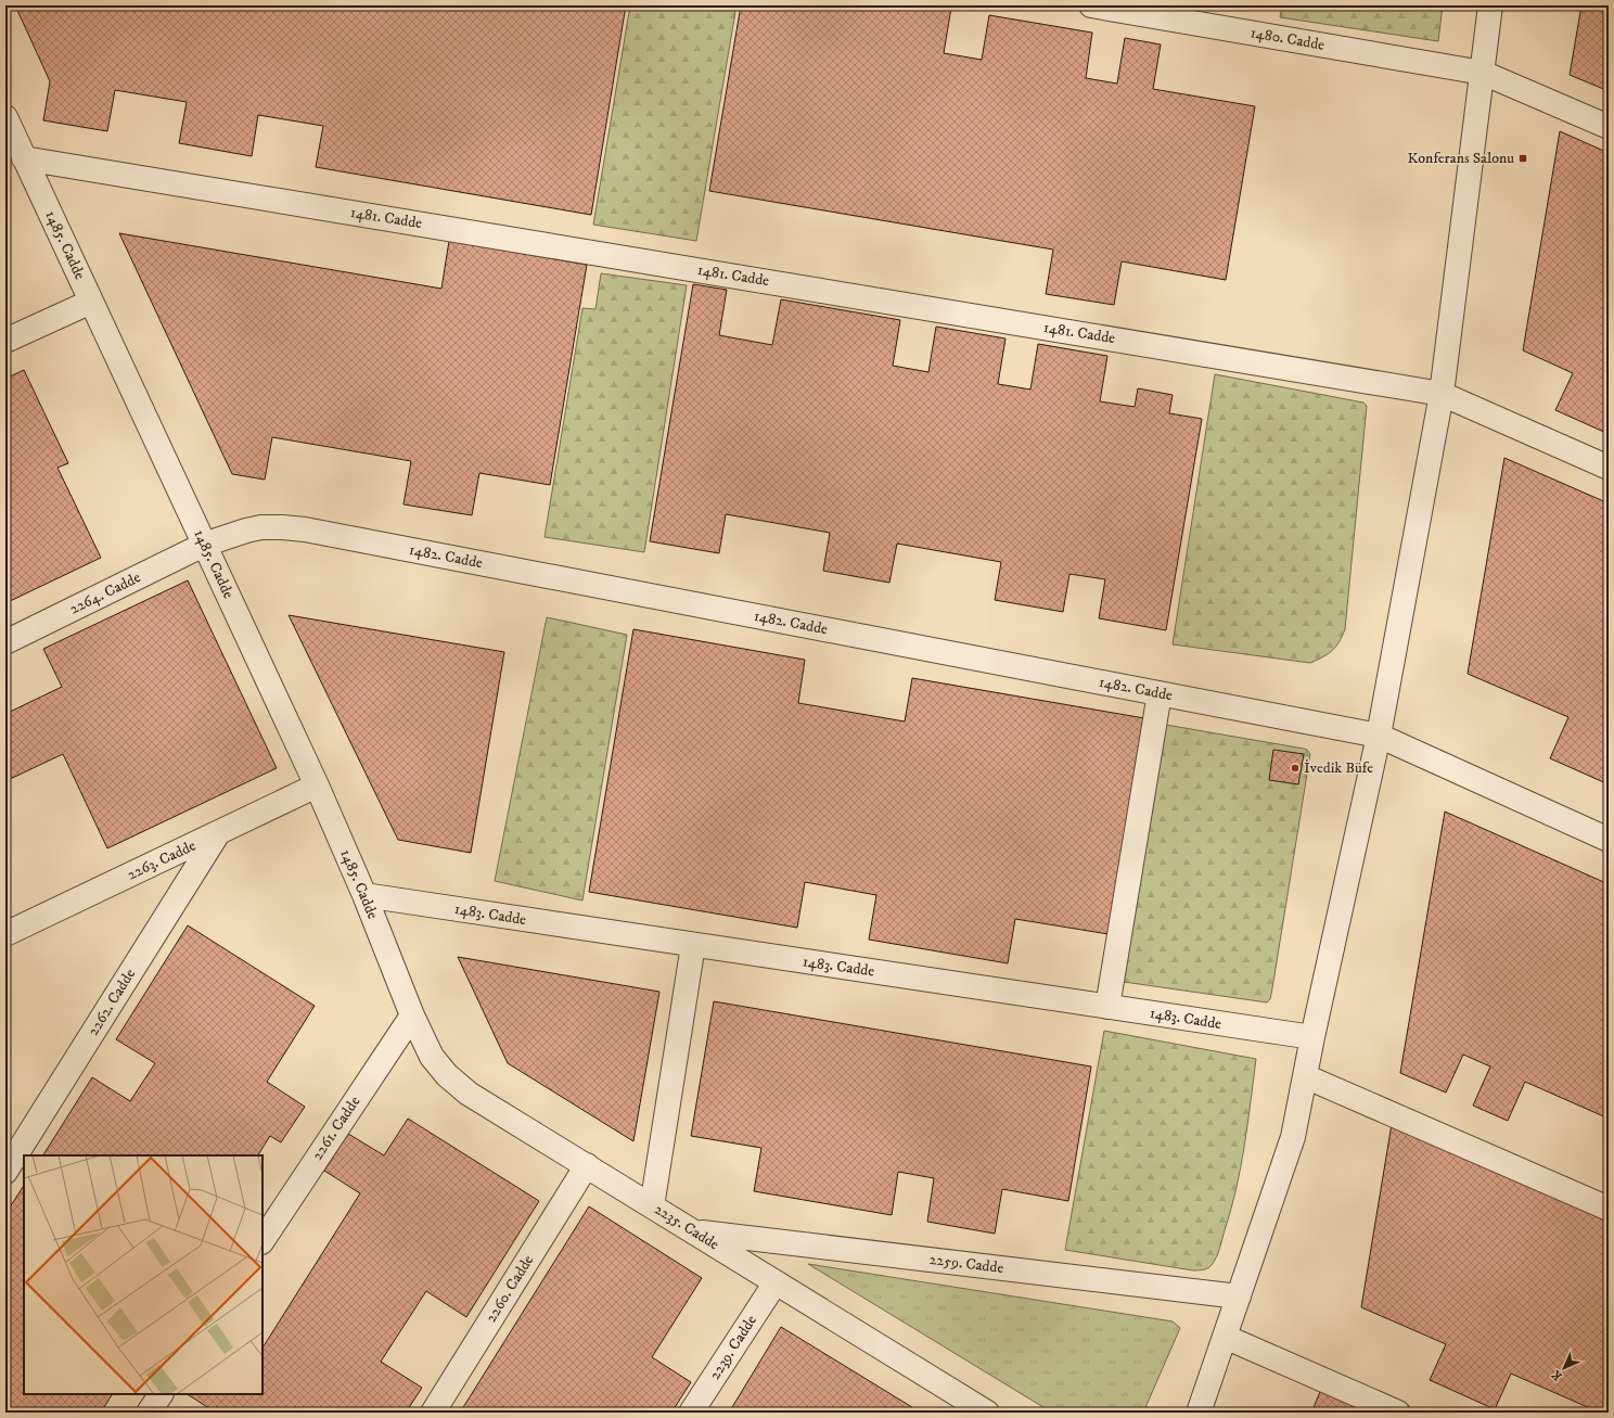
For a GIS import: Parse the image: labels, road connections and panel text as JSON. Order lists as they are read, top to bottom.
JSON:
{
  "streets": {
    "street": [
      "1480. Cadde",
      "1481. Cadde",
      "1485. Cadde",
      "1482. Cadde",
      "2264. Cadde",
      "2263. Cadde",
      "1483. Cadde",
      "2262. Cadde",
      "2261. Cadde",
      "2235. Cadde",
      "2259. Cadde",
      "2260. Cadde",
      "2239. Cadde"
    ]
  },
  "crossings": [
    ["1481. Cadde", "1485. Cadde"],
    ["1485. Cadde", "1482. Cadde"],
    ["1485. Cadde", "2264. Cadde"],
    ["1485. Cadde", "2263. Cadde"],
    ["1485. Cadde", "1483. Cadde"],
    ["1485. Cadde", "2261. Cadde"],
    ["1485. Cadde", "2235. Cadde"],
    ["1482. Cadde", "2264. Cadde"],
    ["2263. Cadde", "2262. Cadde"],
    ["2261. Cadde", "2235. Cadde"],
    ["2235. Cadde", "2259. Cadde"],
    ["2235. Cadde", "2260. Cadde"],
    ["2235. Cadde", "2239. Cadde"]
  ],
  "places": {
    "transit": ["Konferans Salonu"],
    "other": ["İvedik Büfe"]
  },
  "north": "bottom left"
}
